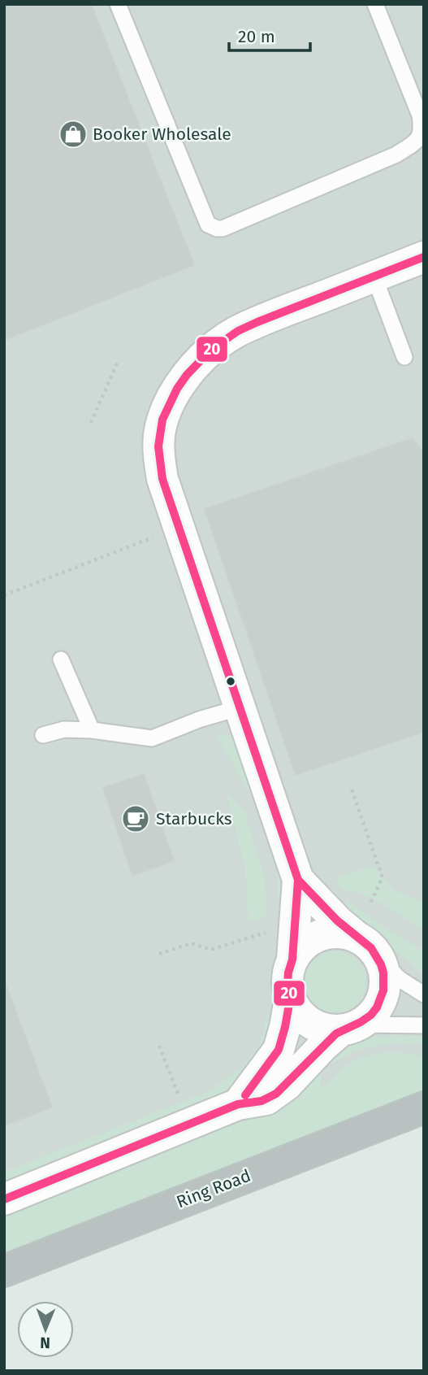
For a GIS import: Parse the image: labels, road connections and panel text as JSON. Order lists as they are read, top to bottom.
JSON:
{
  "streets": {
    "highway": ["Ring Road"]
  },
  "places": {
    "shop": ["Booker Wholesale"],
    "cafe": ["Starbucks"]
  },
  "lines": ["transit line 20"],
  "scale_bar": "20 m",
  "north": "bottom"
}
